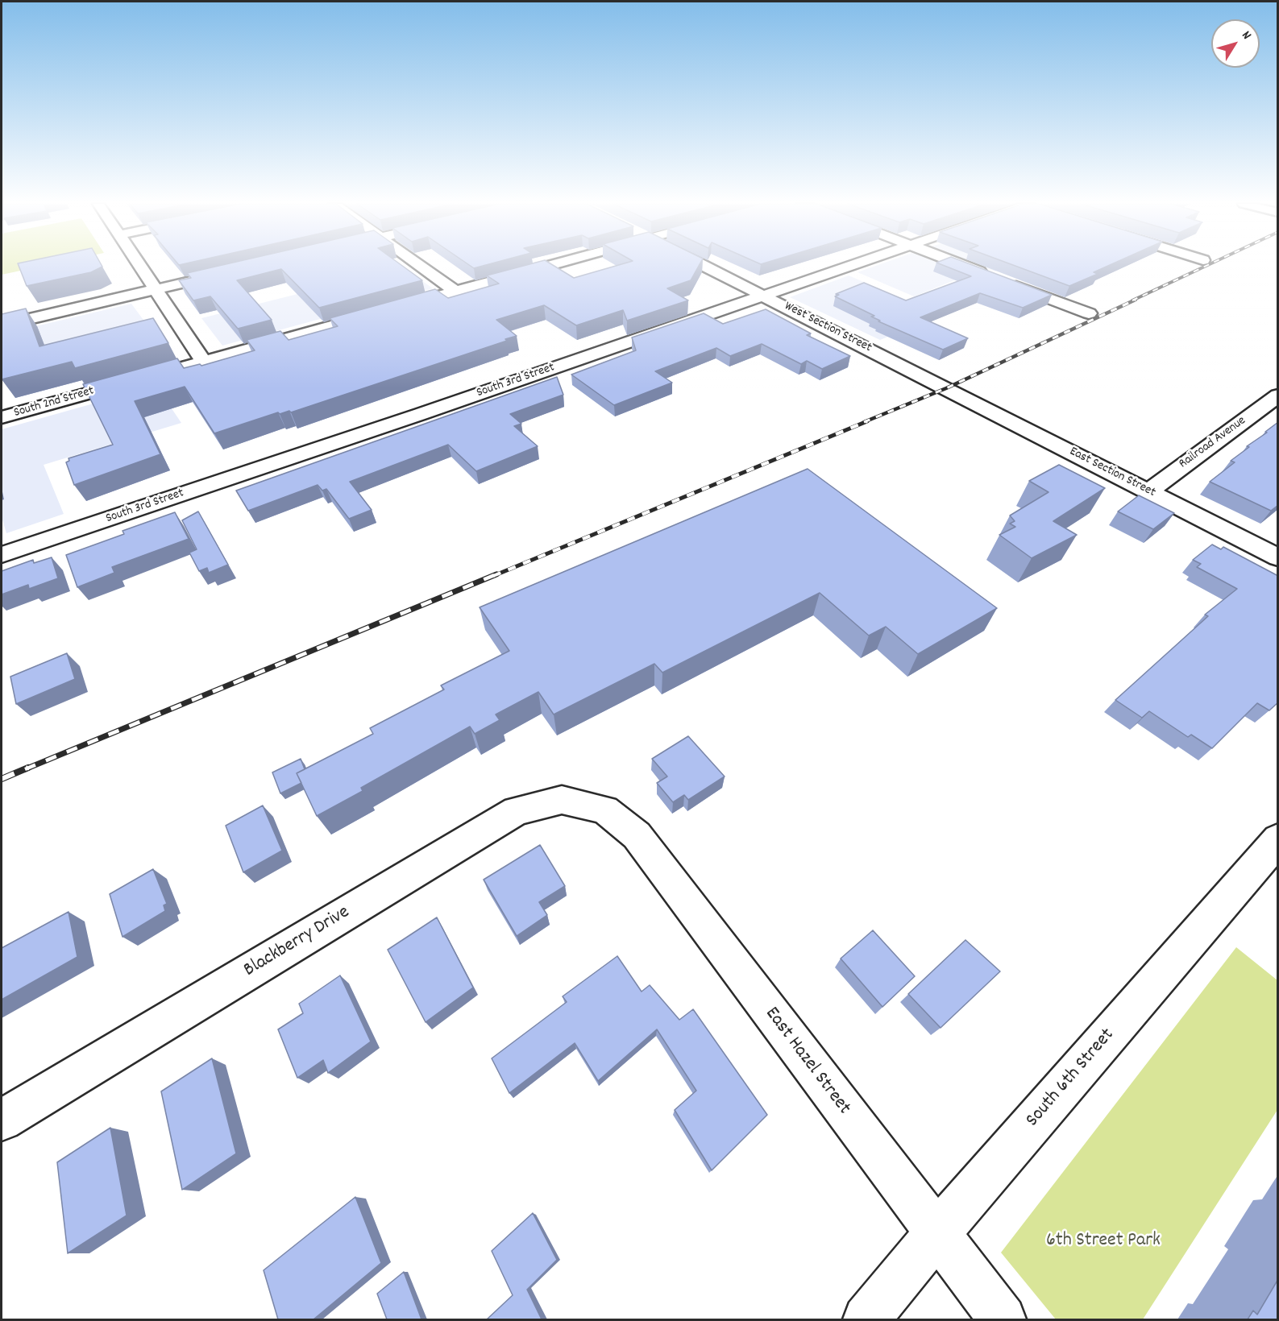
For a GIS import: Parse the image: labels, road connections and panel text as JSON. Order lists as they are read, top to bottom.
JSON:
{
  "streets": {
    "street": [
      "West Section Street",
      "South 3rd Street",
      "South 2nd Street",
      "Railroad Avenue",
      "East Section Street",
      "Blackberry Drive",
      "East Hazel Street",
      "South 6th Street"
    ]
  },
  "crossings": [
    ["West Section Street", "South 3rd Street"],
    ["West Section Street", "East Section Street"],
    ["Railroad Avenue", "East Section Street"],
    ["Blackberry Drive", "East Hazel Street"],
    ["East Hazel Street", "South 6th Street"]
  ],
  "parks": ["6th Street Park"],
  "north": "top right"
}
